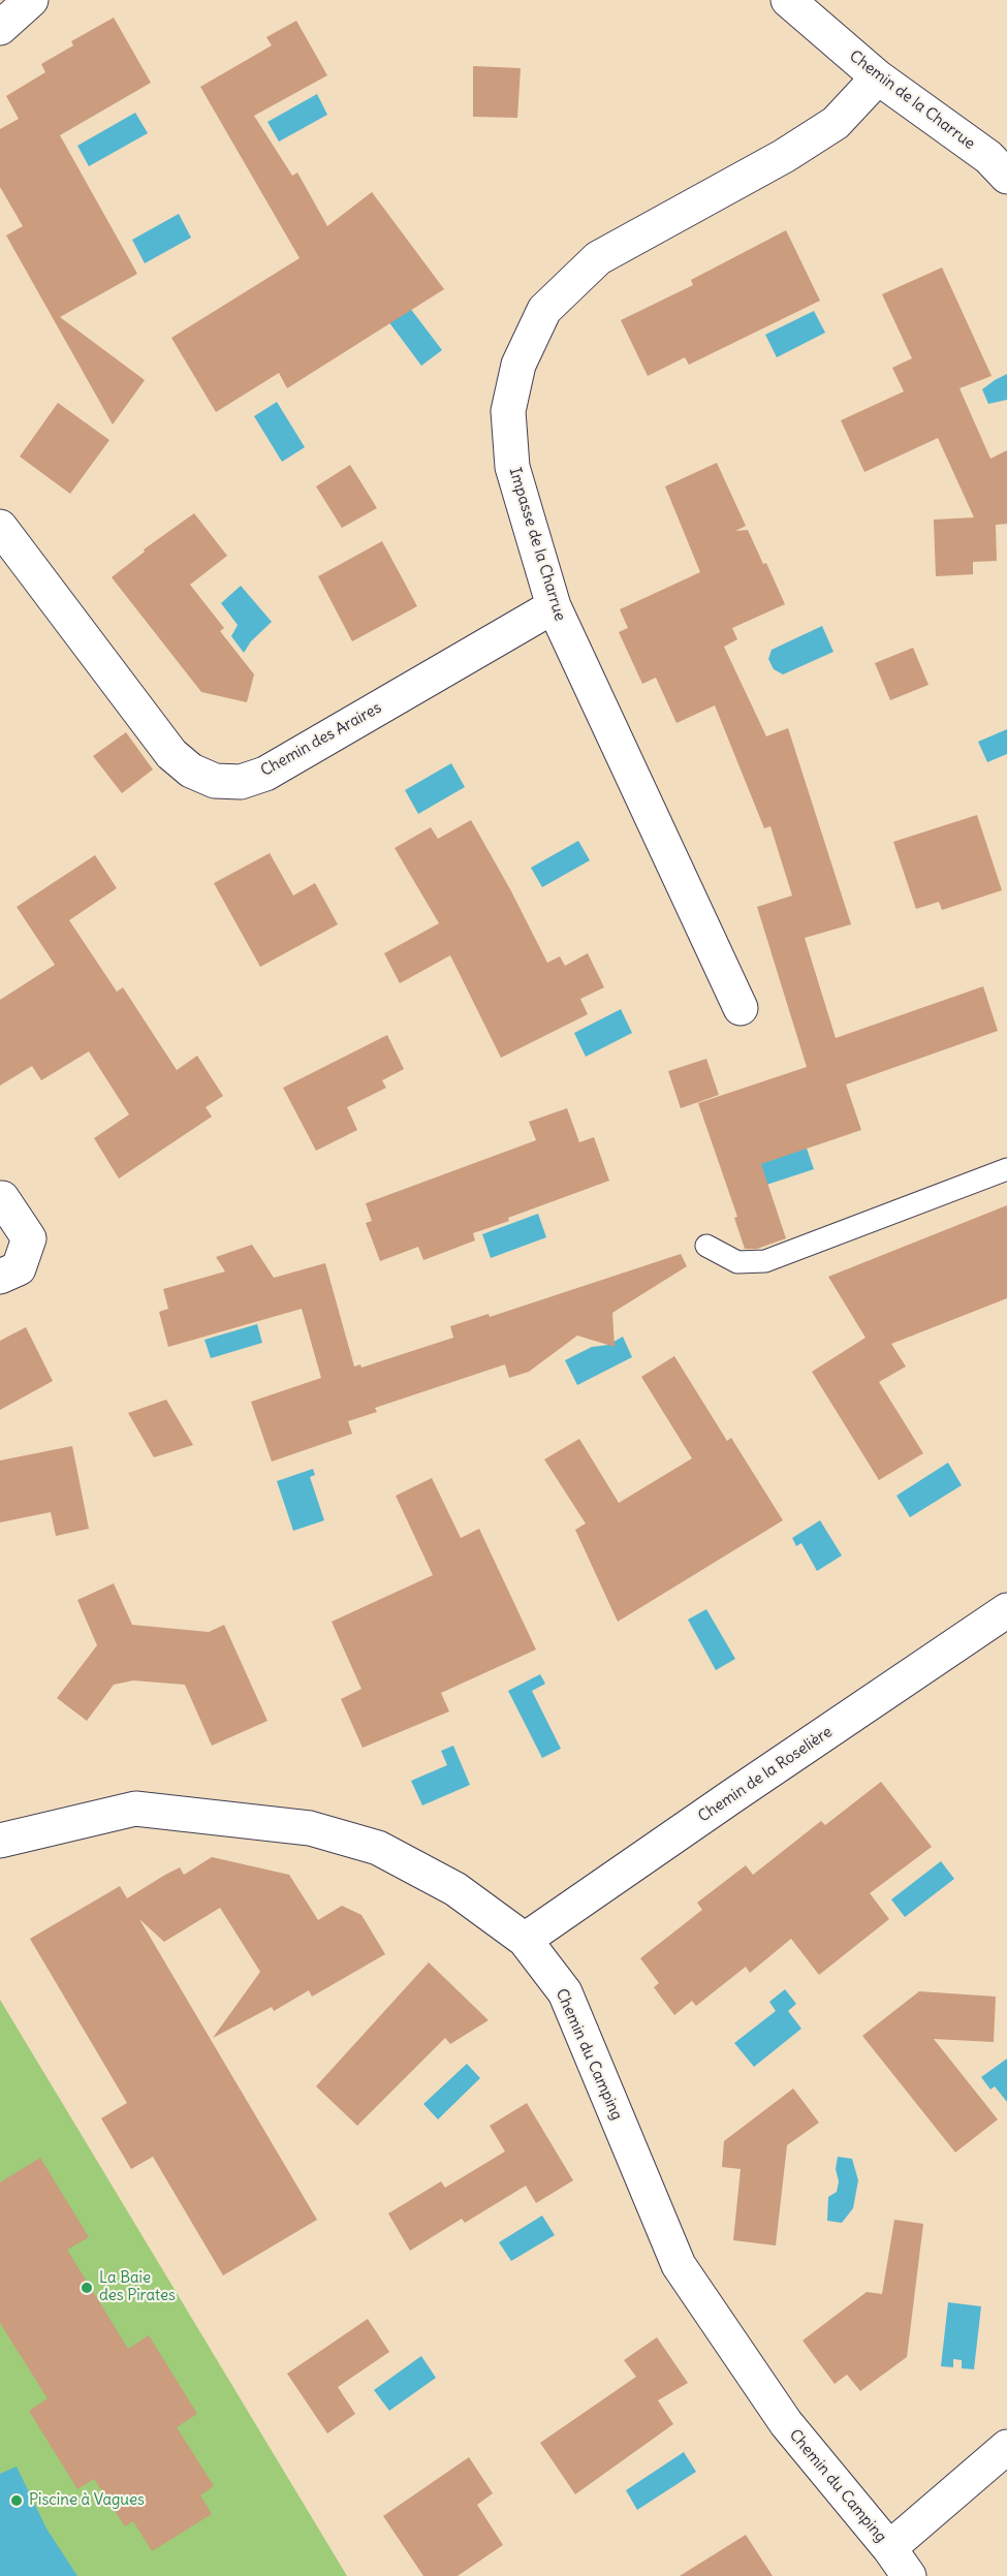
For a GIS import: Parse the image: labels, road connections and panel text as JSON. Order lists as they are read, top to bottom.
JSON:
{
  "streets": {
    "street": [
      "Chemin de la Charrue",
      "Impasse de la Charrue",
      "Chemin des Araires",
      "Chemin de la Roselière",
      "Chemin du Camping"
    ]
  },
  "crossings": [
    ["Chemin de la Charrue", "Impasse de la Charrue"],
    ["Impasse de la Charrue", "Chemin des Araires"],
    ["Chemin de la Roselière", "Chemin du Camping"]
  ],
  "places": ["La Baie des Pirates", "Piscine à Vagues"]
}
